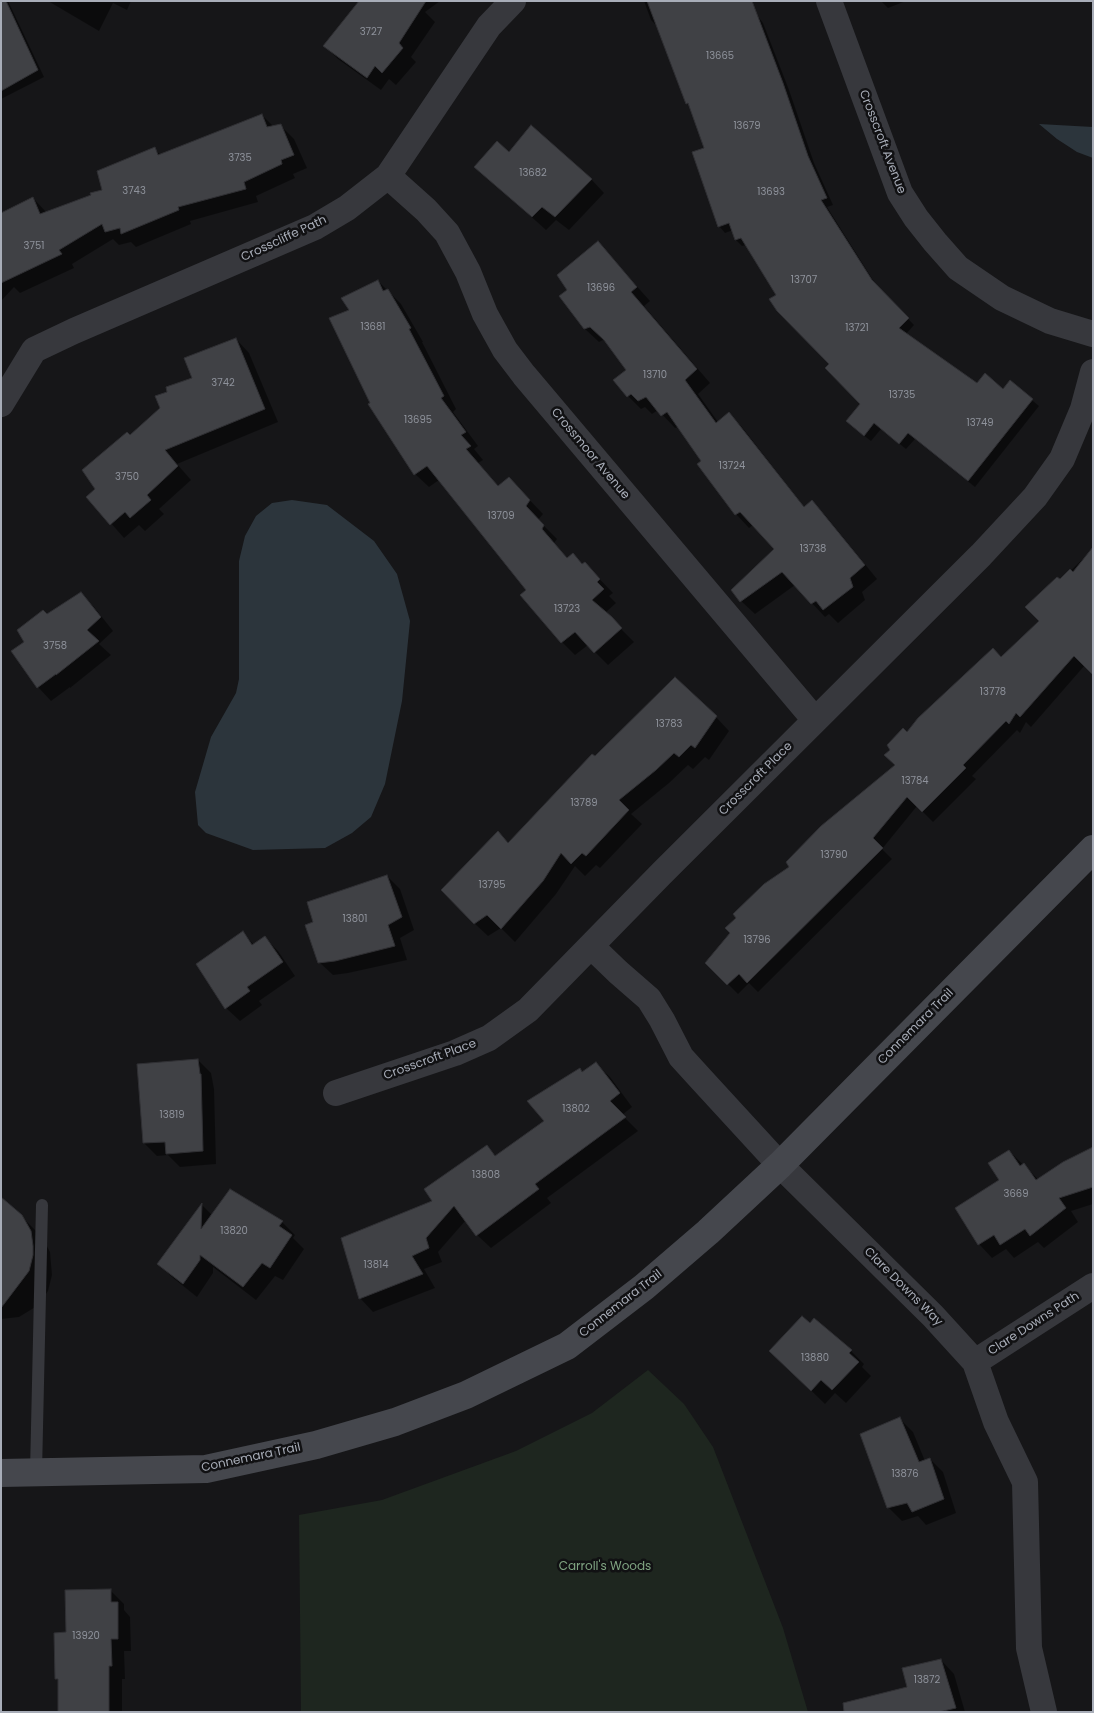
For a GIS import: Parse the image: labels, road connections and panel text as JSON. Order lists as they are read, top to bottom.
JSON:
{
  "streets": {
    "street": [
      "Crosscroft Avenue",
      "Crosscliffe Path",
      "Crossmoor Avenue",
      "Crosscroft Place",
      "Connemara Trail",
      "Clare Downs Way",
      "Clare Downs Path"
    ]
  },
  "crossings": [
    ["Crosscliffe Path", "Crossmoor Avenue"],
    ["Crossmoor Avenue", "Crosscroft Place"],
    ["Crosscroft Place", "Clare Downs Way"],
    ["Connemara Trail", "Clare Downs Way"],
    ["Clare Downs Way", "Clare Downs Path"]
  ],
  "parks": ["Carroll's Woods"],
  "house_numbers": [
    "3727",
    "13665",
    "13679",
    "3735",
    "13682",
    "3743",
    "13693",
    "3751",
    "13707",
    "13696",
    "13681",
    "13721",
    "13710",
    "3742",
    "13735",
    "13695",
    "13749",
    "13724",
    "3750",
    "13709",
    "13738",
    "13723",
    "3758",
    "13778",
    "13783",
    "13784",
    "13789",
    "13790",
    "13795",
    "13801",
    "13796",
    "13802",
    "13819",
    "13808",
    "3669",
    "13820",
    "13814",
    "13880",
    "13876",
    "13920",
    "13872"
  ]
}
